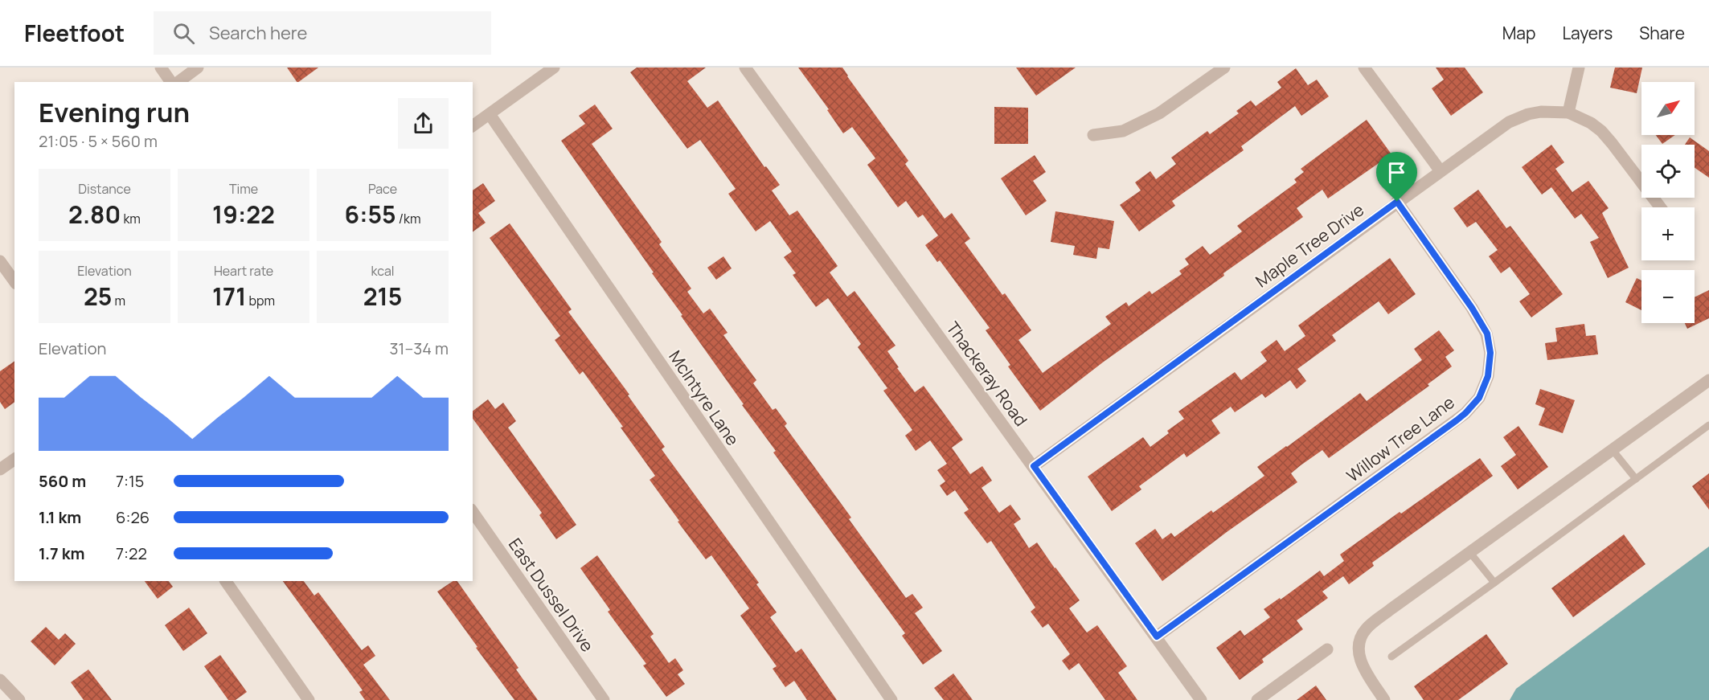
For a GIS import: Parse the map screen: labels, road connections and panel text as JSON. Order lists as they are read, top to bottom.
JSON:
{
  "streets": {
    "street": [
      "Maple Tree Drive",
      "Thackeray Road",
      "McIntyre Lane",
      "Willow Tree Lane",
      "East Dussel Drive"
    ]
  },
  "crossings": [
    ["Maple Tree Drive", "Thackeray Road"],
    ["Maple Tree Drive", "Willow Tree Lane"],
    ["Thackeray Road", "Willow Tree Lane"]
  ],
  "north": "top right",
  "page": {
    "header": "Fleetfoot",
    "search": "Search here",
    "nav": ["Map", "Layers", "Share"],
    "map_buttons": ["+", "−"],
    "heading": ["Evening run", "21:05 · 5 × 560 m"],
    "stats": [
      ["Distance", "2.80 km"],
      ["Time", "19:22"],
      ["Pace", "6:55 /km"],
      ["Elevation", "25 m"],
      ["Heart rate", "171 bpm"],
      ["kcal", "215"]
    ],
    "chart": ["Elevation", "31–34 m"],
    "list": [
      {
        "name": "560 m",
        "note": "7:15"
      },
      {
        "name": "1.1 km",
        "note": "6:26"
      },
      {
        "name": "1.7 km",
        "note": "7:22"
      }
    ]
  }
}
